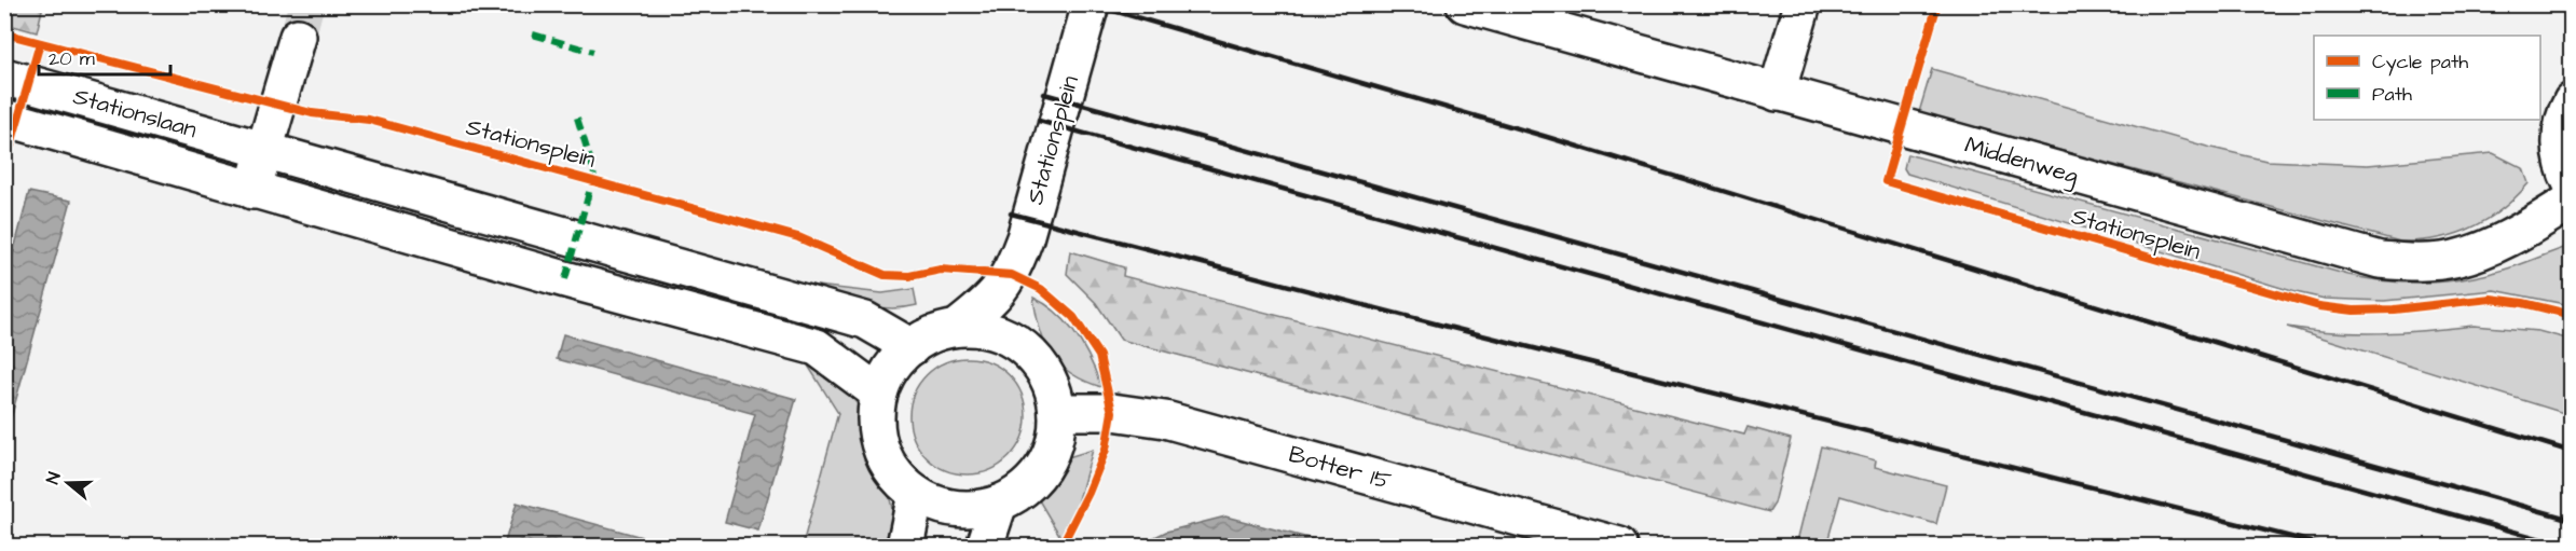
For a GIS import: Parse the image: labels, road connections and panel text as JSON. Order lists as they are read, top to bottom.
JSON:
{
  "streets": {
    "main road": [
      "Stationslaan",
      "Stationsplein",
      "Middenweg",
      "Botter 15"
    ]
  },
  "crossings": [
    ["Stationsplein", "Botter 15"]
  ],
  "legend": ["Cycle path", "Path"],
  "scale_bar": "20 m",
  "north": "left"
}
